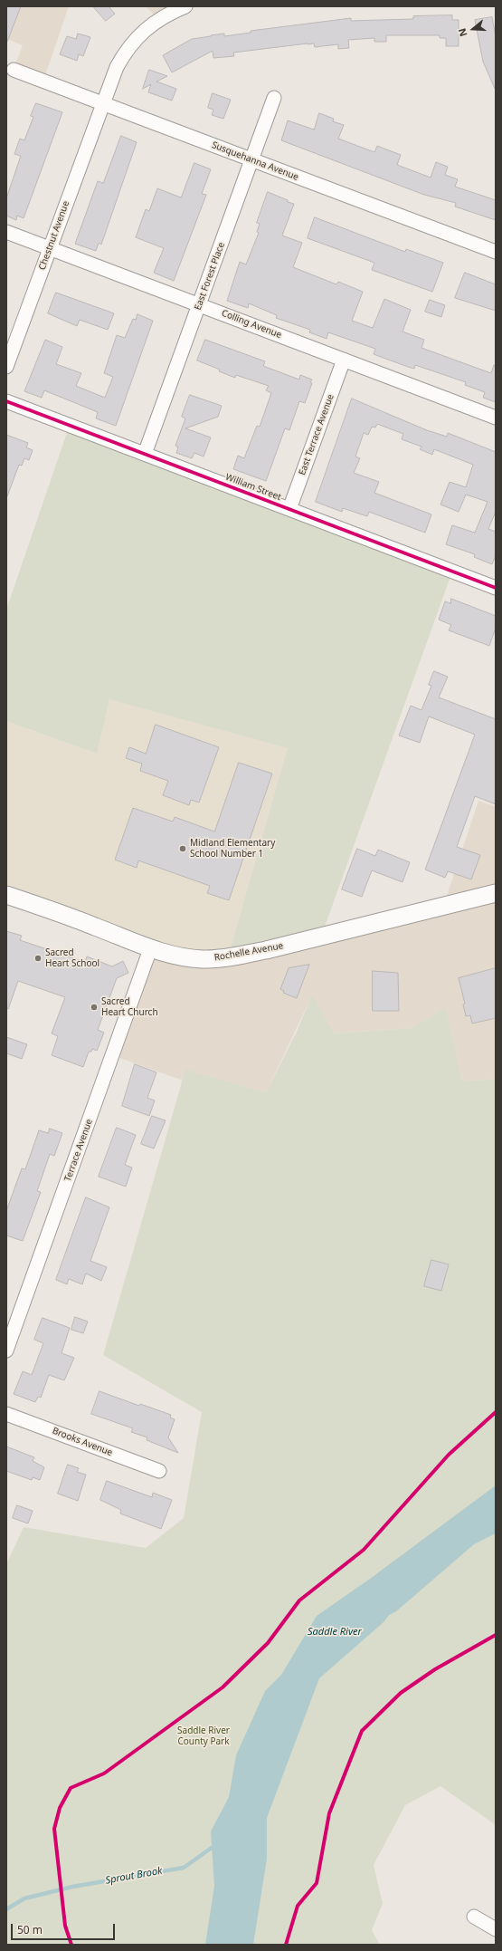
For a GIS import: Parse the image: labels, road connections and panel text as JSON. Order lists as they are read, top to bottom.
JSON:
{
  "streets": {
    "street": [
      "Susquehanna Avenue",
      "Chestnut Avenue",
      "East Forest Place",
      "Colling Avenue",
      "East Terrace Avenue",
      "William Street",
      "Rochelle Avenue",
      "Terrace Avenue",
      "Brooks Avenue"
    ]
  },
  "crossings": [
    ["Susquehanna Avenue", "Chestnut Avenue"],
    ["Susquehanna Avenue", "East Forest Place"],
    ["Chestnut Avenue", "Colling Avenue"],
    ["East Forest Place", "Colling Avenue"],
    ["East Forest Place", "William Street"],
    ["Colling Avenue", "East Terrace Avenue"],
    ["East Terrace Avenue", "William Street"],
    ["Rochelle Avenue", "Terrace Avenue"]
  ],
  "water": ["Saddle River", "Sprout Brook"],
  "parks": ["Saddle River County Park"],
  "places": ["Midland Elementary School Number 1", "Sacred Heart School", "Sacred Heart Church"],
  "scale_bar": "50 m",
  "north": "left"
}
